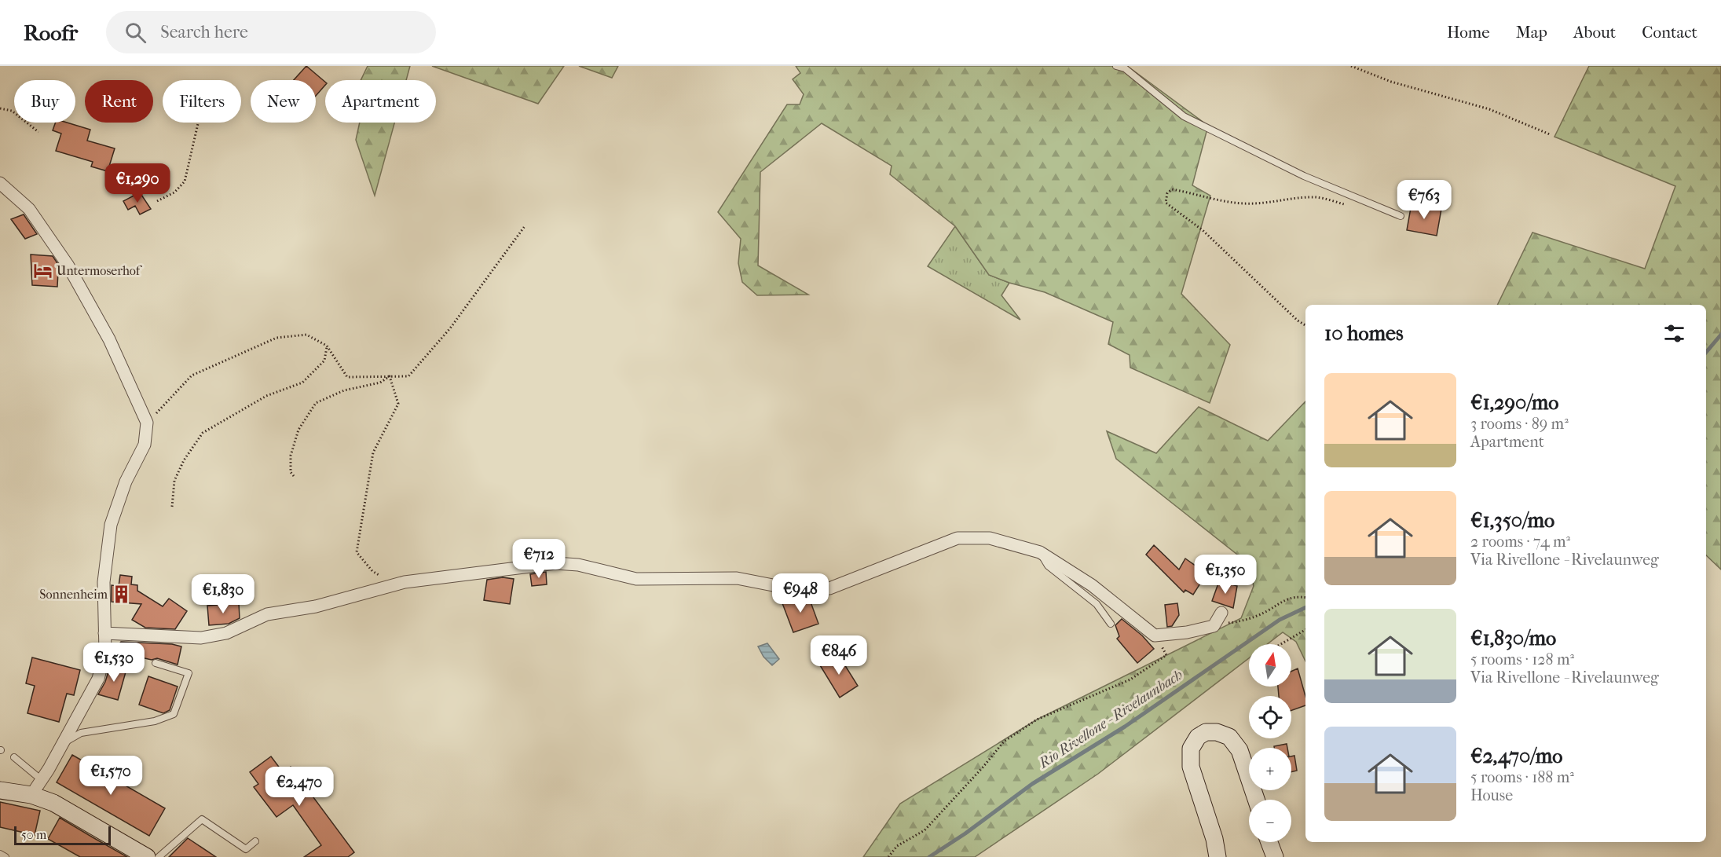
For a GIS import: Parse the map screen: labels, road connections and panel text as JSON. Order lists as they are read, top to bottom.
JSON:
{
  "water": ["Rio Rivellone - Rivelaunbach"],
  "places": {
    "hotel": ["Untermoserhof"],
    "building": ["Sonnenheim"]
  },
  "scale_bar": "50 m",
  "north": "top",
  "page": {
    "header": "Roofr",
    "search": "Search here",
    "nav": [
      "Home",
      "Map",
      "About",
      "Contact"
    ],
    "chip": [
      "Buy",
      "Rent",
      "Filters",
      "New",
      "Apartment"
    ],
    "price": [
      "€1,290",
      "€763",
      "€712",
      "€1,350",
      "€948",
      "€1,830",
      "€846",
      "€1,530",
      "€1,570",
      "€2,470"
    ],
    "heading": "10 homes",
    "list": [
      {
        "name": "€1,290/mo",
        "note": "3 rooms · 89 m² · Apartment"
      },
      {
        "name": "€1,350/mo",
        "note": "2 rooms · 74 m² · Via Rivellone - Rivelaunweg"
      },
      {
        "name": "€1,830/mo",
        "note": "5 rooms · 128 m² · Via Rivellone - Rivelaunweg"
      },
      {
        "name": "€2,470/mo",
        "note": "5 rooms · 188 m² · House"
      }
    ],
    "map_buttons": ["+", "−"],
    "scale": "50 m"
  }
}
